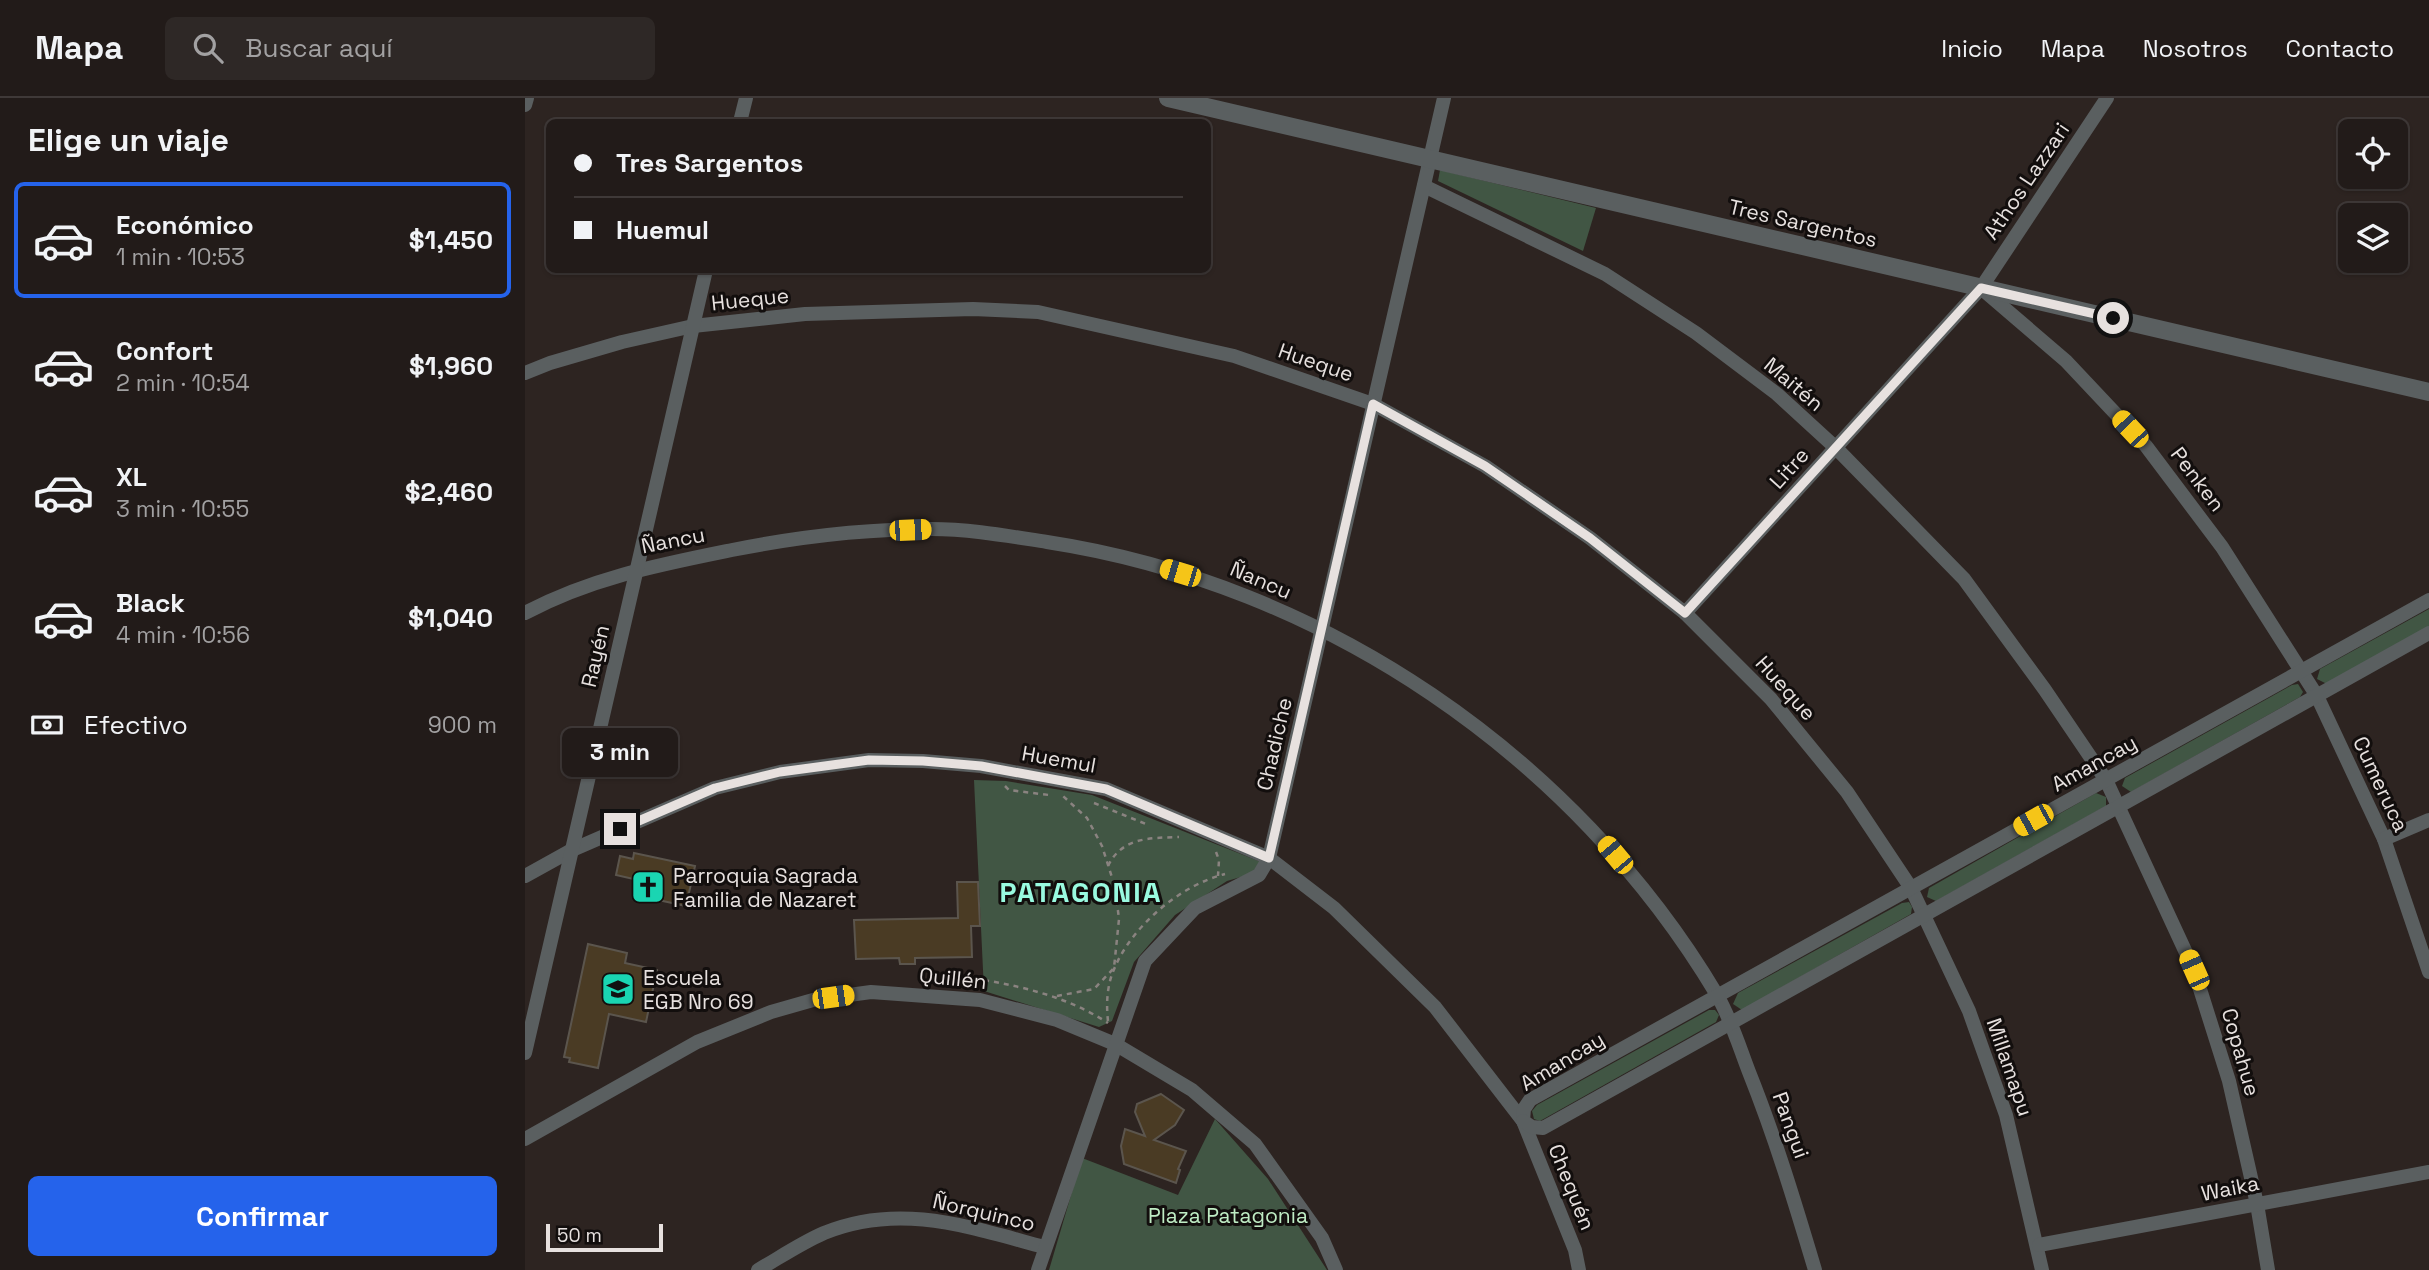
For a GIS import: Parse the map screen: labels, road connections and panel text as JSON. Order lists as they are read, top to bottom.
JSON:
{
  "streets": {
    "street": [
      "Athos Lazzari",
      "Tres Sargentos",
      "Hueque",
      "Maitén",
      "Litre",
      "Penken",
      "Ñancu",
      "Rayén",
      "Chadiche",
      "Huemul",
      "Amancay",
      "Cumeruca",
      "Quillén",
      "Copahue",
      "Millamapu",
      "Pangui",
      "Chequén",
      "Waika",
      "Ñorquinco"
    ]
  },
  "crossings": [
    ["Athos Lazzari", "Tres Sargentos"],
    ["Athos Lazzari", "Litre"],
    ["Athos Lazzari", "Penken"],
    ["Tres Sargentos", "Litre"],
    ["Tres Sargentos", "Penken"],
    ["Tres Sargentos", "Chadiche"],
    ["Hueque", "Litre"],
    ["Hueque", "Rayén"],
    ["Hueque", "Chadiche"],
    ["Hueque", "Amancay"],
    ["Hueque", "Millamapu"],
    ["Maitén", "Litre"],
    ["Maitén", "Chadiche"],
    ["Maitén", "Amancay"],
    ["Maitén", "Copahue"],
    ["Litre", "Penken"],
    ["Penken", "Amancay"],
    ["Penken", "Cumeruca"],
    ["Ñancu", "Rayén"],
    ["Ñancu", "Chadiche"],
    ["Ñancu", "Amancay"],
    ["Ñancu", "Pangui"],
    ["Rayén", "Huemul"],
    ["Chadiche", "Huemul"],
    ["Huemul", "Amancay"],
    ["Huemul", "Chequén"],
    ["Amancay", "Cumeruca"],
    ["Amancay", "Copahue"],
    ["Amancay", "Millamapu"],
    ["Amancay", "Pangui"],
    ["Amancay", "Chequén"],
    ["Copahue", "Waika"],
    ["Millamapu", "Waika"]
  ],
  "districts": ["PATAGONIA"],
  "parks": ["Plaza Patagonia"],
  "places": {
    "church": ["Parroquia Sagrada Familia de Nazaret"],
    "school or university": ["Escuela EGB Nro 69"]
  },
  "scale_bar": "50 m",
  "page": {
    "header": "Mapa",
    "search": "Buscar aquí",
    "nav": [
      "Inicio",
      "Mapa",
      "Nosotros",
      "Contacto"
    ],
    "heading": "Elige un viaje",
    "banner": ["Tres Sargentos", "Huemul"],
    "list": [
      {
        "name": "Económico",
        "note": "1 min · 10:53",
        "value": "$1,450"
      },
      {
        "name": "Confort",
        "note": "2 min · 10:54",
        "value": "$1,960"
      },
      {
        "name": "XL",
        "note": "3 min · 10:55",
        "value": "$2,460"
      },
      {
        "name": "Black",
        "note": "4 min · 10:56",
        "value": "$1,040"
      }
    ],
    "pay": ["Efectivo", "900 m"],
    "bubble": "3 min",
    "buttons": "Confirmar",
    "scale": "50 m"
  }
}
